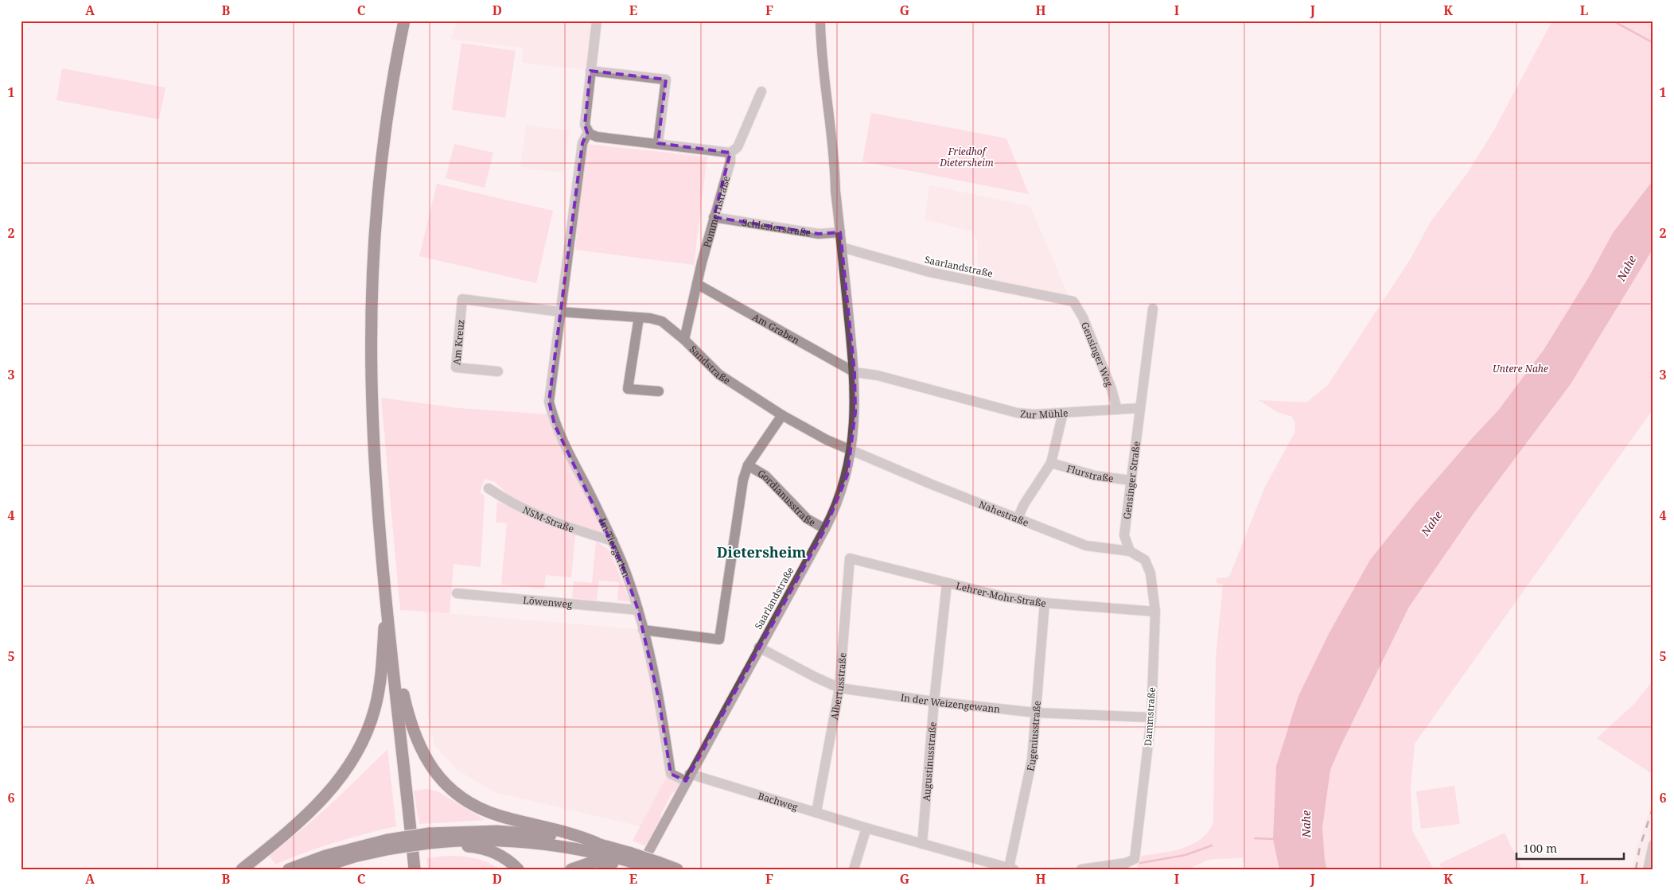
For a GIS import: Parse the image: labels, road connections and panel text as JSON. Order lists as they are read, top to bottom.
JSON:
{
  "streets": {
    "main road": ["Saarlandstraße"],
    "street": [
      "Pommernstraße",
      "Schlesierstraße",
      "Am Graben",
      "Am Kreuz",
      "Gensinger Weg",
      "Sandstraße",
      "Zur Mühle",
      "Flurstraße",
      "Gensinger Straße",
      "Gordianusstraße",
      "Nahestraße",
      "NSM-Straße",
      "Im Tiergarten",
      "Lehrer-Mohr-Straße",
      "Löwenweg",
      "Albertusstraße",
      "In der Weizengewann",
      "Dammstraße",
      "Eugeniusstraße",
      "Augustinusstraße",
      "Bachweg"
    ]
  },
  "crossings": [
    ["Pommernstraße", "Schlesierstraße"],
    ["Pommernstraße", "Am Graben"],
    ["Pommernstraße", "Sandstraße"],
    ["Schlesierstraße", "Saarlandstraße"],
    ["Saarlandstraße", "Am Graben"],
    ["Saarlandstraße", "Gensinger Weg"],
    ["Saarlandstraße", "Sandstraße"],
    ["Saarlandstraße", "Zur Mühle"],
    ["Saarlandstraße", "Gordianusstraße"],
    ["Saarlandstraße", "Nahestraße"],
    ["Saarlandstraße", "Im Tiergarten"],
    ["Saarlandstraße", "In der Weizengewann"],
    ["Saarlandstraße", "Bachweg"],
    ["Am Graben", "Zur Mühle"],
    ["Am Kreuz", "Sandstraße"],
    ["Gensinger Weg", "Zur Mühle"],
    ["Sandstraße", "Gordianusstraße"],
    ["Sandstraße", "Nahestraße"],
    ["Sandstraße", "Im Tiergarten"],
    ["Zur Mühle", "Gensinger Straße"],
    ["Flurstraße", "Gensinger Straße"],
    ["Gensinger Straße", "Nahestraße"],
    ["Gordianusstraße", "Im Tiergarten"],
    ["Nahestraße", "Dammstraße"],
    ["NSM-Straße", "Im Tiergarten"],
    ["Im Tiergarten", "Löwenweg"],
    ["Im Tiergarten", "Bachweg"],
    ["Lehrer-Mohr-Straße", "Albertusstraße"],
    ["Lehrer-Mohr-Straße", "Dammstraße"],
    ["Lehrer-Mohr-Straße", "Eugeniusstraße"],
    ["Lehrer-Mohr-Straße", "Augustinusstraße"],
    ["Albertusstraße", "In der Weizengewann"],
    ["Albertusstraße", "Bachweg"],
    ["In der Weizengewann", "Dammstraße"],
    ["In der Weizengewann", "Eugeniusstraße"],
    ["In der Weizengewann", "Augustinusstraße"],
    ["Eugeniusstraße", "Bachweg"],
    ["Augustinusstraße", "Bachweg"]
  ],
  "districts": ["Dietersheim"],
  "water": ["Nahe"],
  "parks": ["Friedhof Dietersheim", "Untere Nahe"],
  "scale_bar": "100 m",
  "grid": {
    "columns": [
      "A",
      "B",
      "C",
      "D",
      "E",
      "F",
      "G",
      "H",
      "I",
      "J",
      "K",
      "L"
    ],
    "rows": [
      "1",
      "2",
      "3",
      "4",
      "5",
      "6"
    ]
  }
}
